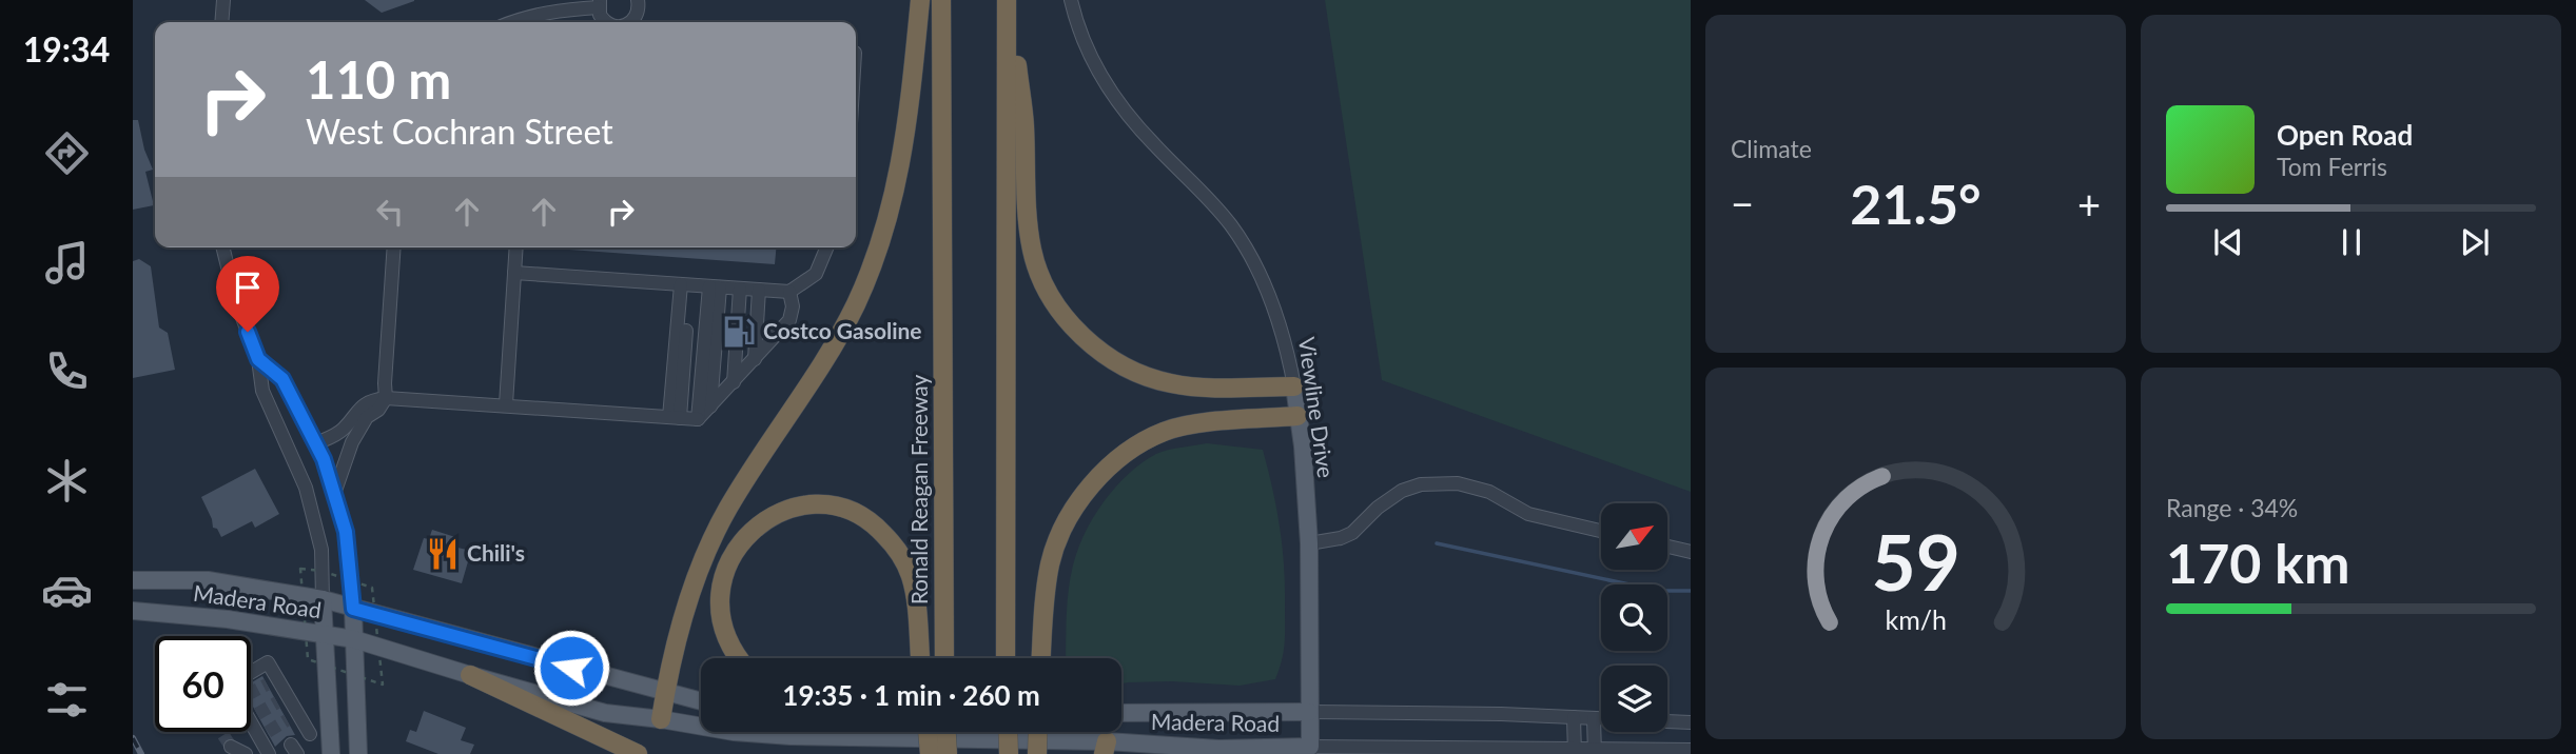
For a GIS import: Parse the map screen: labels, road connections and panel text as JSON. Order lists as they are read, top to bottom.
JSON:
{
  "streets": {
    "highway": ["Ronald Reagan Freeway"],
    "main road": ["Viewline Drive", "Madera Road"]
  },
  "crossings": [
    ["Viewline Drive", "Madera Road"]
  ],
  "places": {
    "fuel station": ["Costco Gasoline"],
    "restaurant": ["Chili's"]
  },
  "north": "top right",
  "page": {
    "tabs": "19:34",
    "tile": [
      "Climate",
      ["Range · 34%", "170 km"]
    ],
    "turn": ["110 m", "West Cochran Street"],
    "song": ["Open Road", "Tom Ferris"],
    "heat": ["−", "21.5°", "+"],
    "limit": "60",
    "trip": "19:35 · 1 min · 260 m",
    "gauge": ["59", "km/h"]
  }
}
